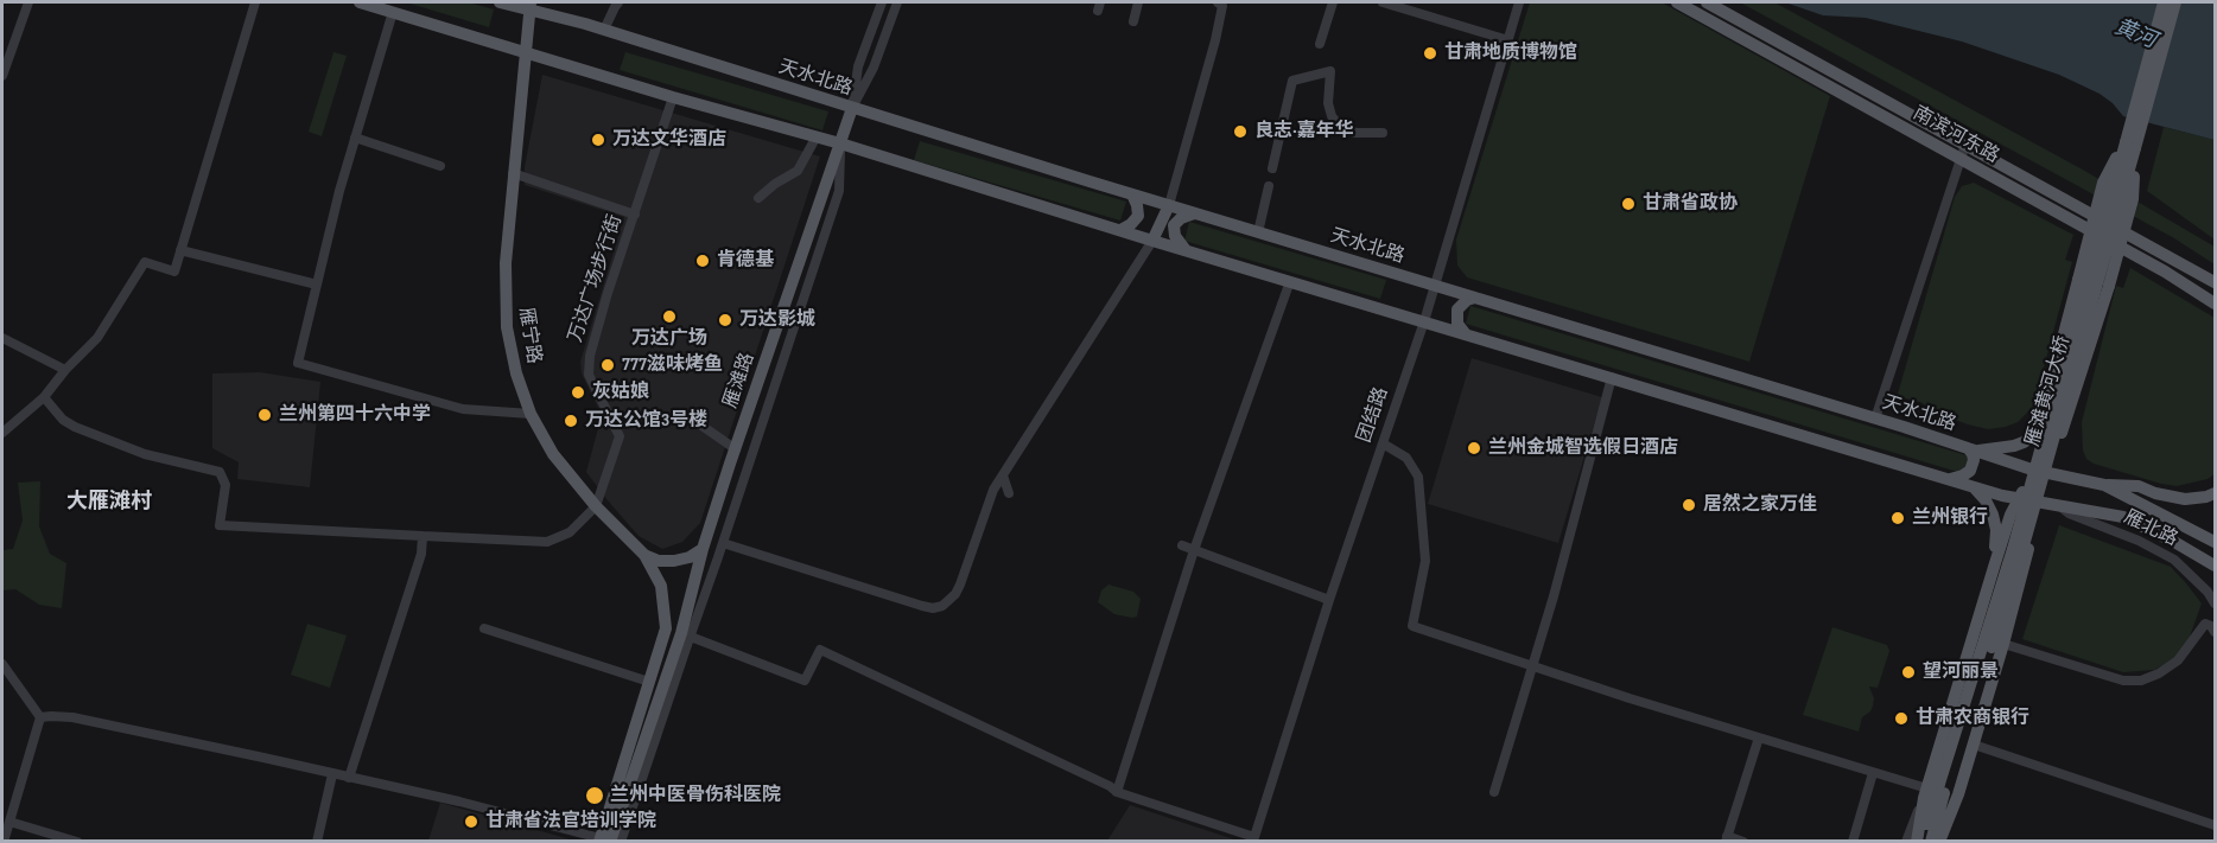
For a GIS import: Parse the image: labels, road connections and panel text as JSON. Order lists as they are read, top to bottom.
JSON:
{
  "streets": {
    "main road": [
      "天水北路",
      "南滨河东路",
      "雁宁路",
      "雁滩路",
      "雁滩黄河大桥"
    ],
    "street": ["万达广场步行街", "团结路", "雁北路"]
  },
  "crossings": [
    ["天水北路", "雁宁路"],
    ["天水北路", "雁滩路"],
    ["天水北路", "团结路"],
    ["万达广场步行街", "雁宁路"]
  ],
  "districts": ["大雁滩村"],
  "water": ["黄河"],
  "places": [
    "甘肃地质博物馆",
    "良志·嘉年华",
    "万达文华酒店",
    "甘肃省政协",
    "肯德基",
    "万达广场",
    "万达影城",
    "777滋味烤鱼",
    "灰姑娘",
    "兰州第四十六中学",
    "万达公馆3号楼",
    "兰州金城智选假日酒店",
    "居然之家万佳",
    "兰州银行",
    "望河丽景",
    "甘肃农商银行",
    "兰州中医骨伤科医院",
    "甘肃省法官培训学院"
  ]
}
